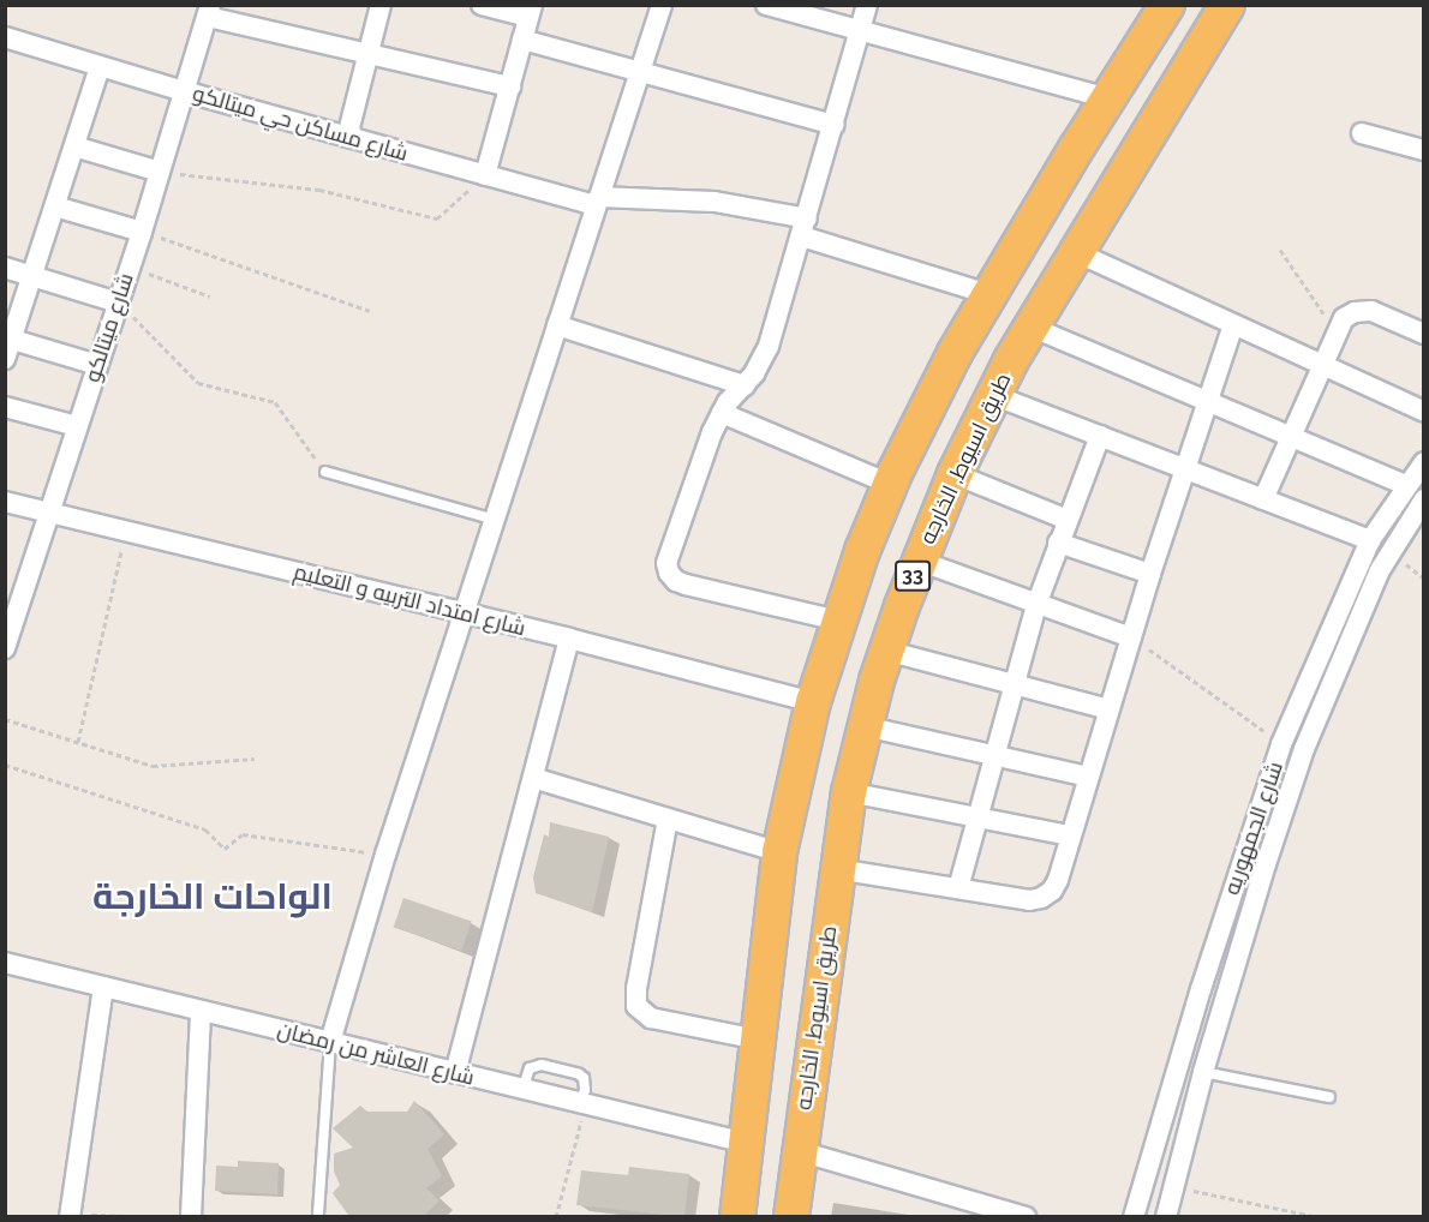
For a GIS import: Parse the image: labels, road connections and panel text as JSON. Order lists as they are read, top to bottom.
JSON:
{
  "streets": {
    "highway": ["طريق اسيوط, الخارجه", "33"],
    "street": [
      "شارع مساكن حي ميتالكو",
      "شارع ميتالكو",
      "شارع امتداد التربيه و التعليم",
      "شارع الجمهوريه",
      "شارع العاشر من رمضان"
    ]
  },
  "crossings": [
    ["شارع مساكن حي ميتالكو", "شارع ميتالكو"],
    ["شارع ميتالكو", "شارع امتداد التربيه و التعليم"]
  ],
  "districts": ["الواحات الخارجة"]
}
